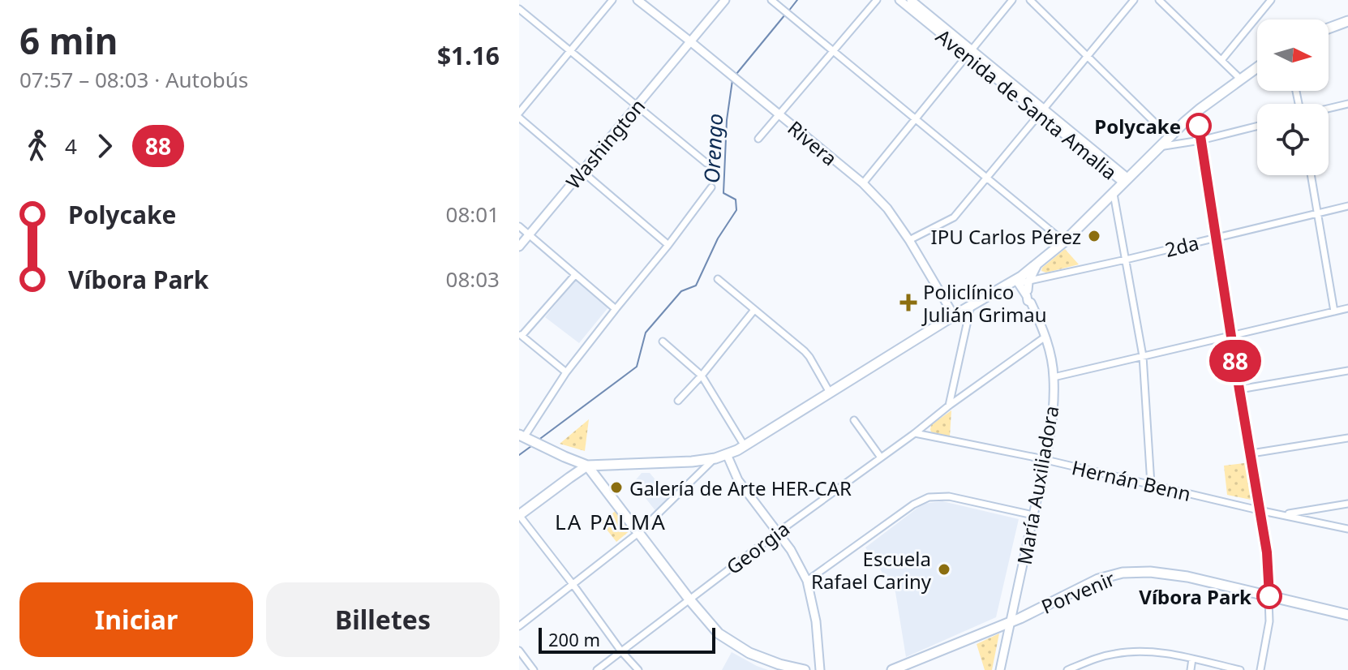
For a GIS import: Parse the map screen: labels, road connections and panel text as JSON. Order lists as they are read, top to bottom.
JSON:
{
  "streets": {
    "main road": ["Porvenir"],
    "street": [
      "Avenida de Santa Amalia",
      "Rivera",
      "Washington",
      "2da",
      "Hernán Benn",
      "María Auxiliadora",
      "Georgia"
    ]
  },
  "crossings": [
    ["Rivera", "Washington"],
    ["2da", "María Auxiliadora"],
    ["Hernán Benn", "María Auxiliadora"],
    ["Hernán Benn", "Georgia"],
    ["María Auxiliadora", "Georgia"],
    ["María Auxiliadora", "Porvenir"]
  ],
  "districts": ["LA PALMA"],
  "water": ["Orengo"],
  "places": {
    "other": [
      "Polycake",
      "IPU Carlos Pérez",
      "Galería de Arte HER-CAR",
      "Escuela Rafael Cariny",
      "Víbora Park"
    ],
    "health": ["Policlínico Julián Grimau"]
  },
  "lines": ["bus line 88"],
  "scale_bar": "200 m",
  "north": "right",
  "page": {
    "heading": ["6 min", "07:57 – 08:03 · Autobús", "$1.16"],
    "on_map": "88",
    "legs": ["4", "88"],
    "list": [
      {
        "name": "Polycake",
        "value": "08:01"
      },
      {
        "name": "Víbora Park",
        "value": "08:03"
      }
    ],
    "buttons": ["Iniciar", "Billetes"],
    "scale": "200 m"
  }
}
